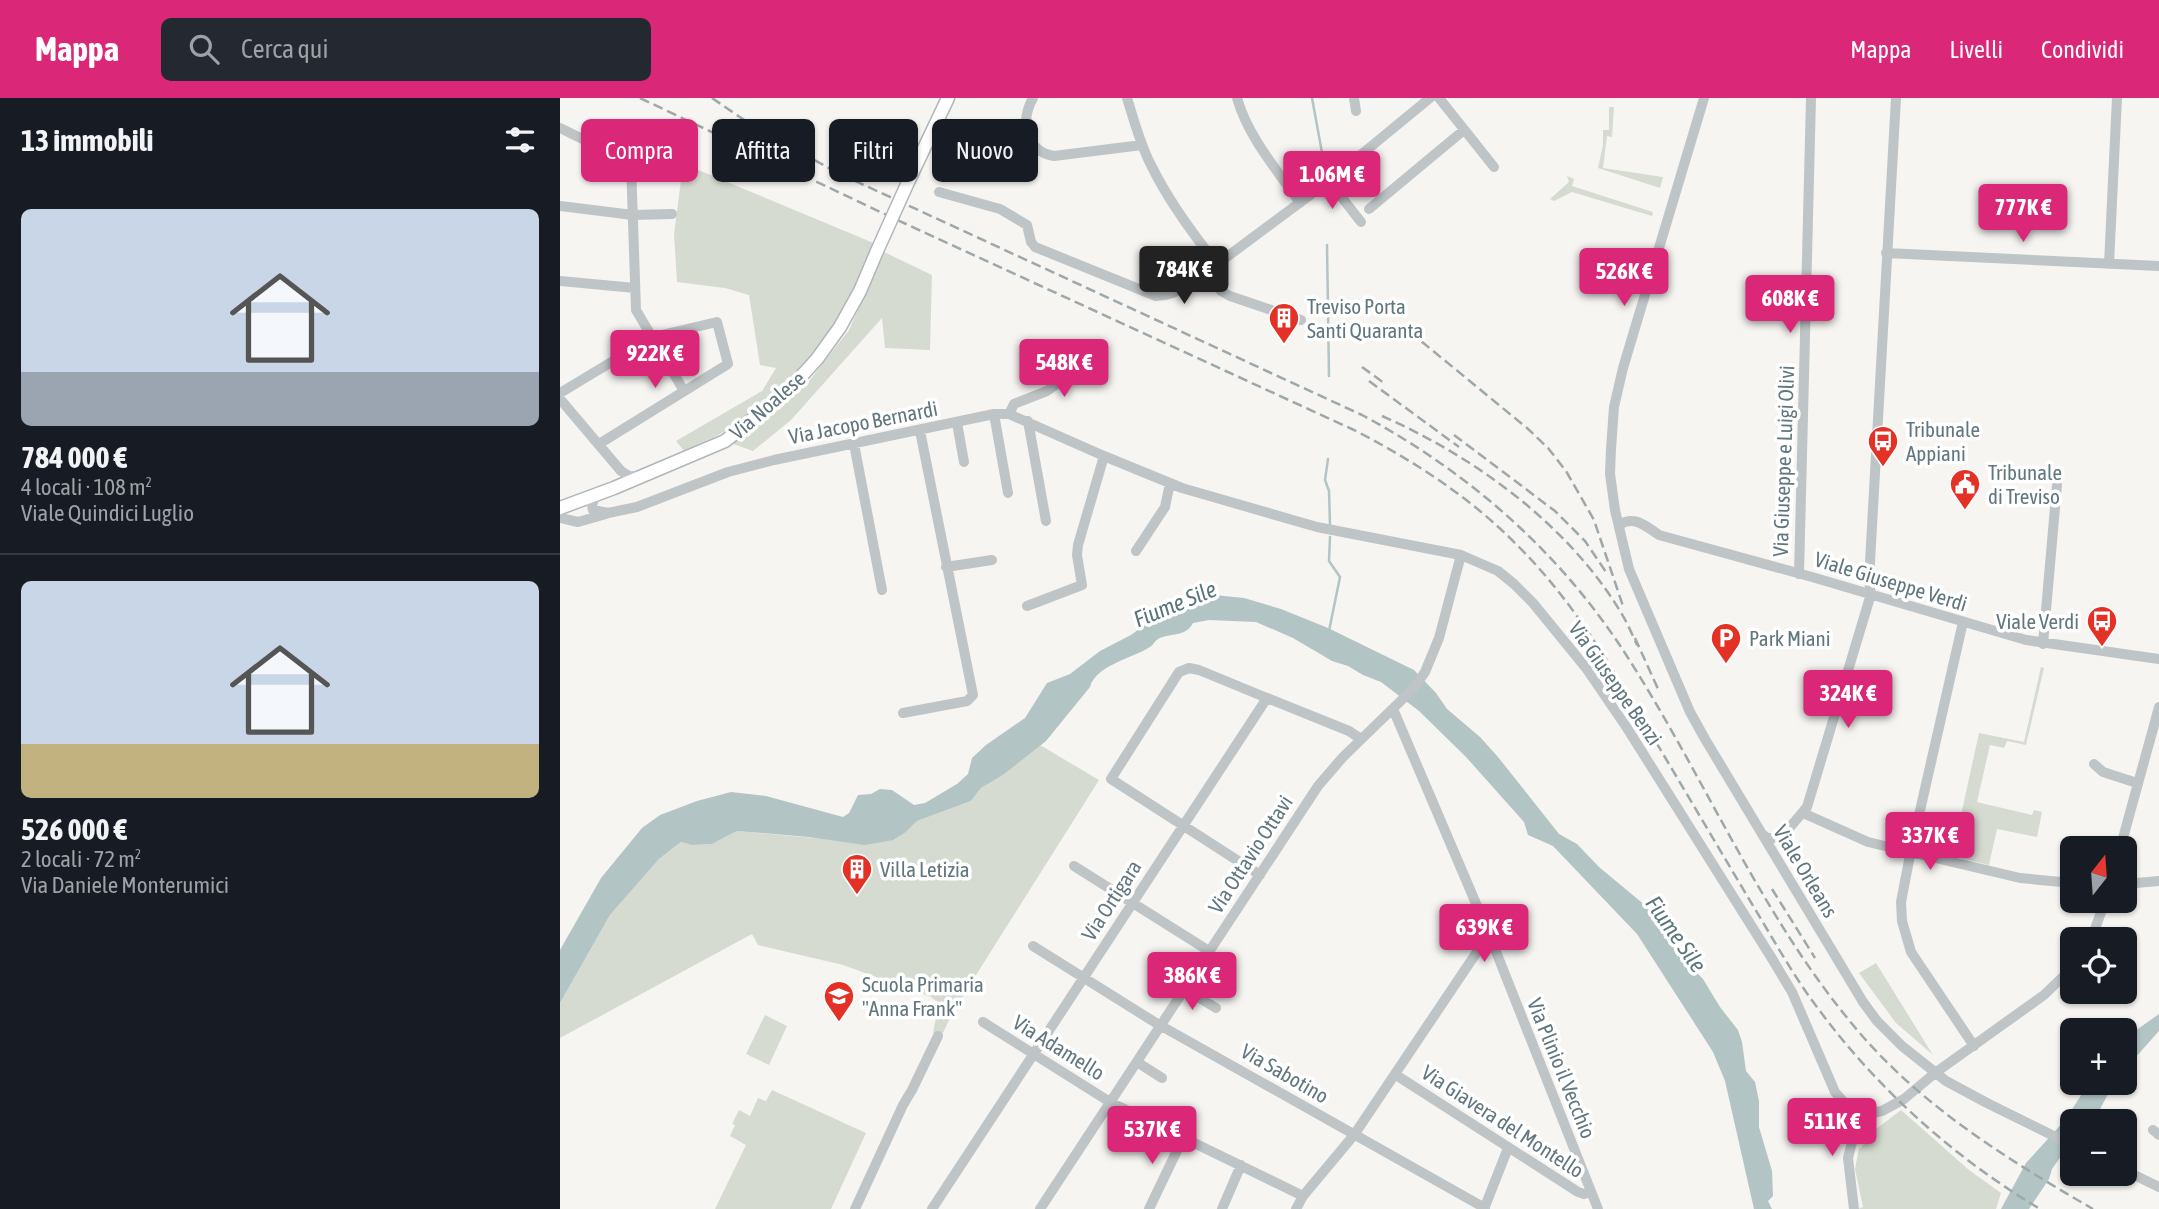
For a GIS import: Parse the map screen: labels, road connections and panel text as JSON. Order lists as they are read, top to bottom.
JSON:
{
  "streets": {
    "main road": ["Via Noalese"],
    "street": [
      "Via Jacopo Bernardi",
      "Via Giuseppe e Luigi Olivi",
      "Viale Giuseppe Verdi",
      "Via Giuseppe Benzi",
      "Via Ottavio Ottavi",
      "Viale Orleans",
      "Via Ortigara",
      "Via Adamello",
      "Via Plinio il Vecchio",
      "Via Sabotino",
      "Via Giavera del Montello"
    ]
  },
  "crossings": [
    ["Via Jacopo Bernardi", "Via Giuseppe Benzi"],
    ["Via Giuseppe e Luigi Olivi", "Viale Giuseppe Verdi"],
    ["Viale Giuseppe Verdi", "Viale Orleans"],
    ["Via Giuseppe Benzi", "Via Ottavio Ottavi"],
    ["Via Ottavio Ottavi", "Via Adamello"],
    ["Via Ottavio Ottavi", "Via Plinio il Vecchio"],
    ["Via Ottavio Ottavi", "Via Sabotino"],
    ["Via Ortigara", "Via Adamello"],
    ["Via Ortigara", "Via Sabotino"],
    ["Via Adamello", "Via Giavera del Montello"],
    ["Via Plinio il Vecchio", "Via Giavera del Montello"],
    ["Via Sabotino", "Via Giavera del Montello"]
  ],
  "water": ["Fiume Sile"],
  "places": {
    "building": ["Treviso Porta Santi Quaranta", "Villa Letizia"],
    "bus stop": ["Tribunale Appiani", "Viale Verdi"],
    "public building": ["Tribunale di Treviso"],
    "parking": ["Park Miani"],
    "school or university": ["Scuola Primaria \"Anna Frank\""]
  },
  "north": "top",
  "page": {
    "header": "Mappa",
    "search": "Cerca qui",
    "nav": ["Mappa", "Livelli", "Condividi"],
    "heading": "13 immobili",
    "chip": [
      "Compra",
      "Affitta",
      "Filtri",
      "Nuovo"
    ],
    "price": [
      "1.06M €",
      "777K €",
      "784K €",
      "526K €",
      "608K €",
      "922K €",
      "548K €",
      "324K €",
      "337K €",
      "639K €",
      "386K €",
      "511K €",
      "537K €"
    ],
    "list": [
      {
        "name": "784 000 €",
        "note": "4 locali · 108 m² · Viale Quindici Luglio"
      },
      {
        "name": "526 000 €",
        "note": "2 locali · 72 m² · Via Daniele Monterumici"
      }
    ],
    "map_buttons": ["+", "−"]
  }
}
